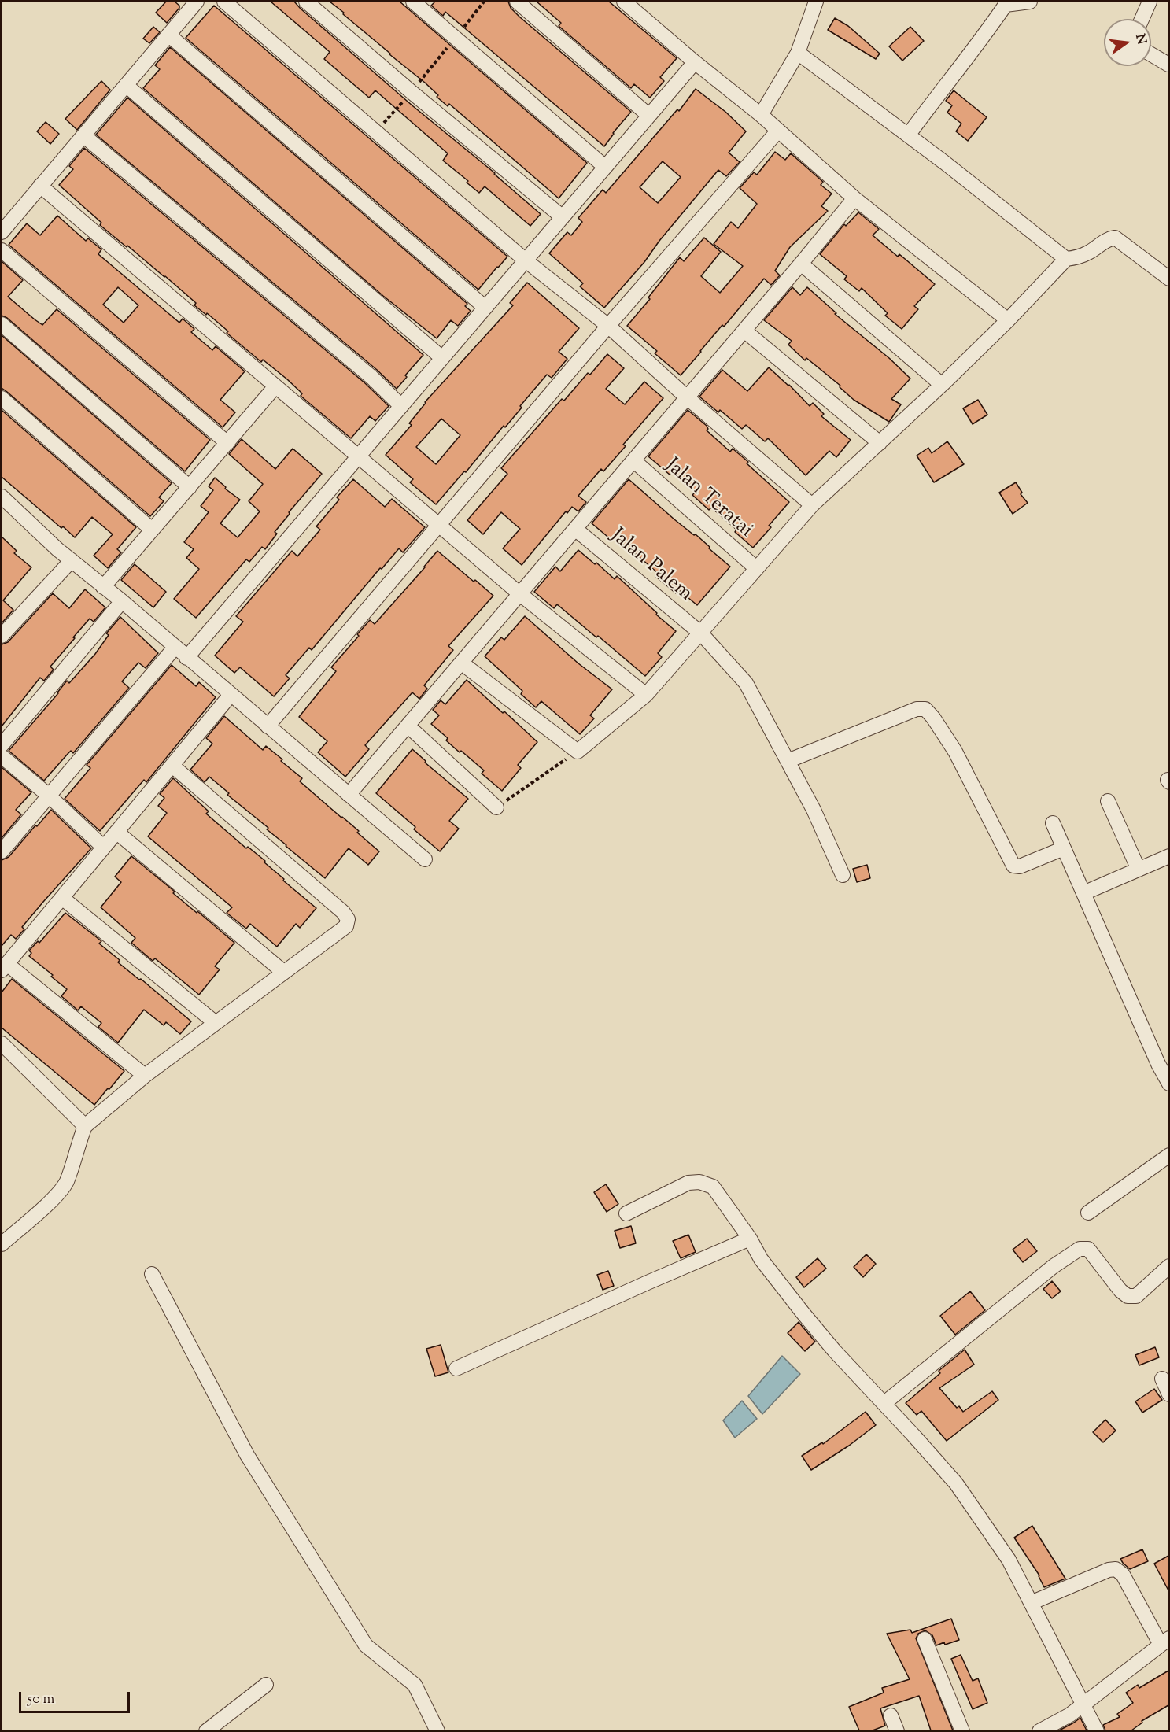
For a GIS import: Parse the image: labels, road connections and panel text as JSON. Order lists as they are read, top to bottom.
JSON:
{
  "streets": {
    "street": ["Jalan Teratai", "Jalan Palem"]
  },
  "scale_bar": "50 m",
  "north": "right"
}
